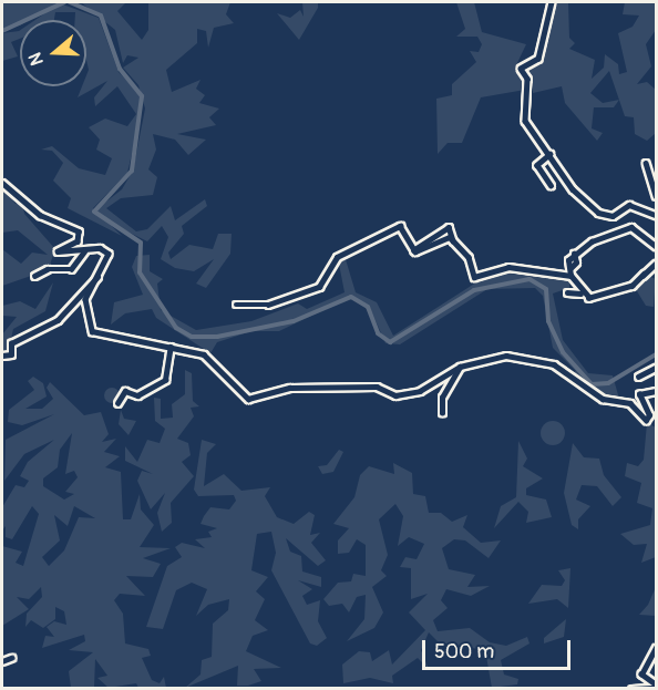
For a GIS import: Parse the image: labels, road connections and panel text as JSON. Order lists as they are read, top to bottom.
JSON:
{
  "scale_bar": "500 m",
  "north": "left"
}
